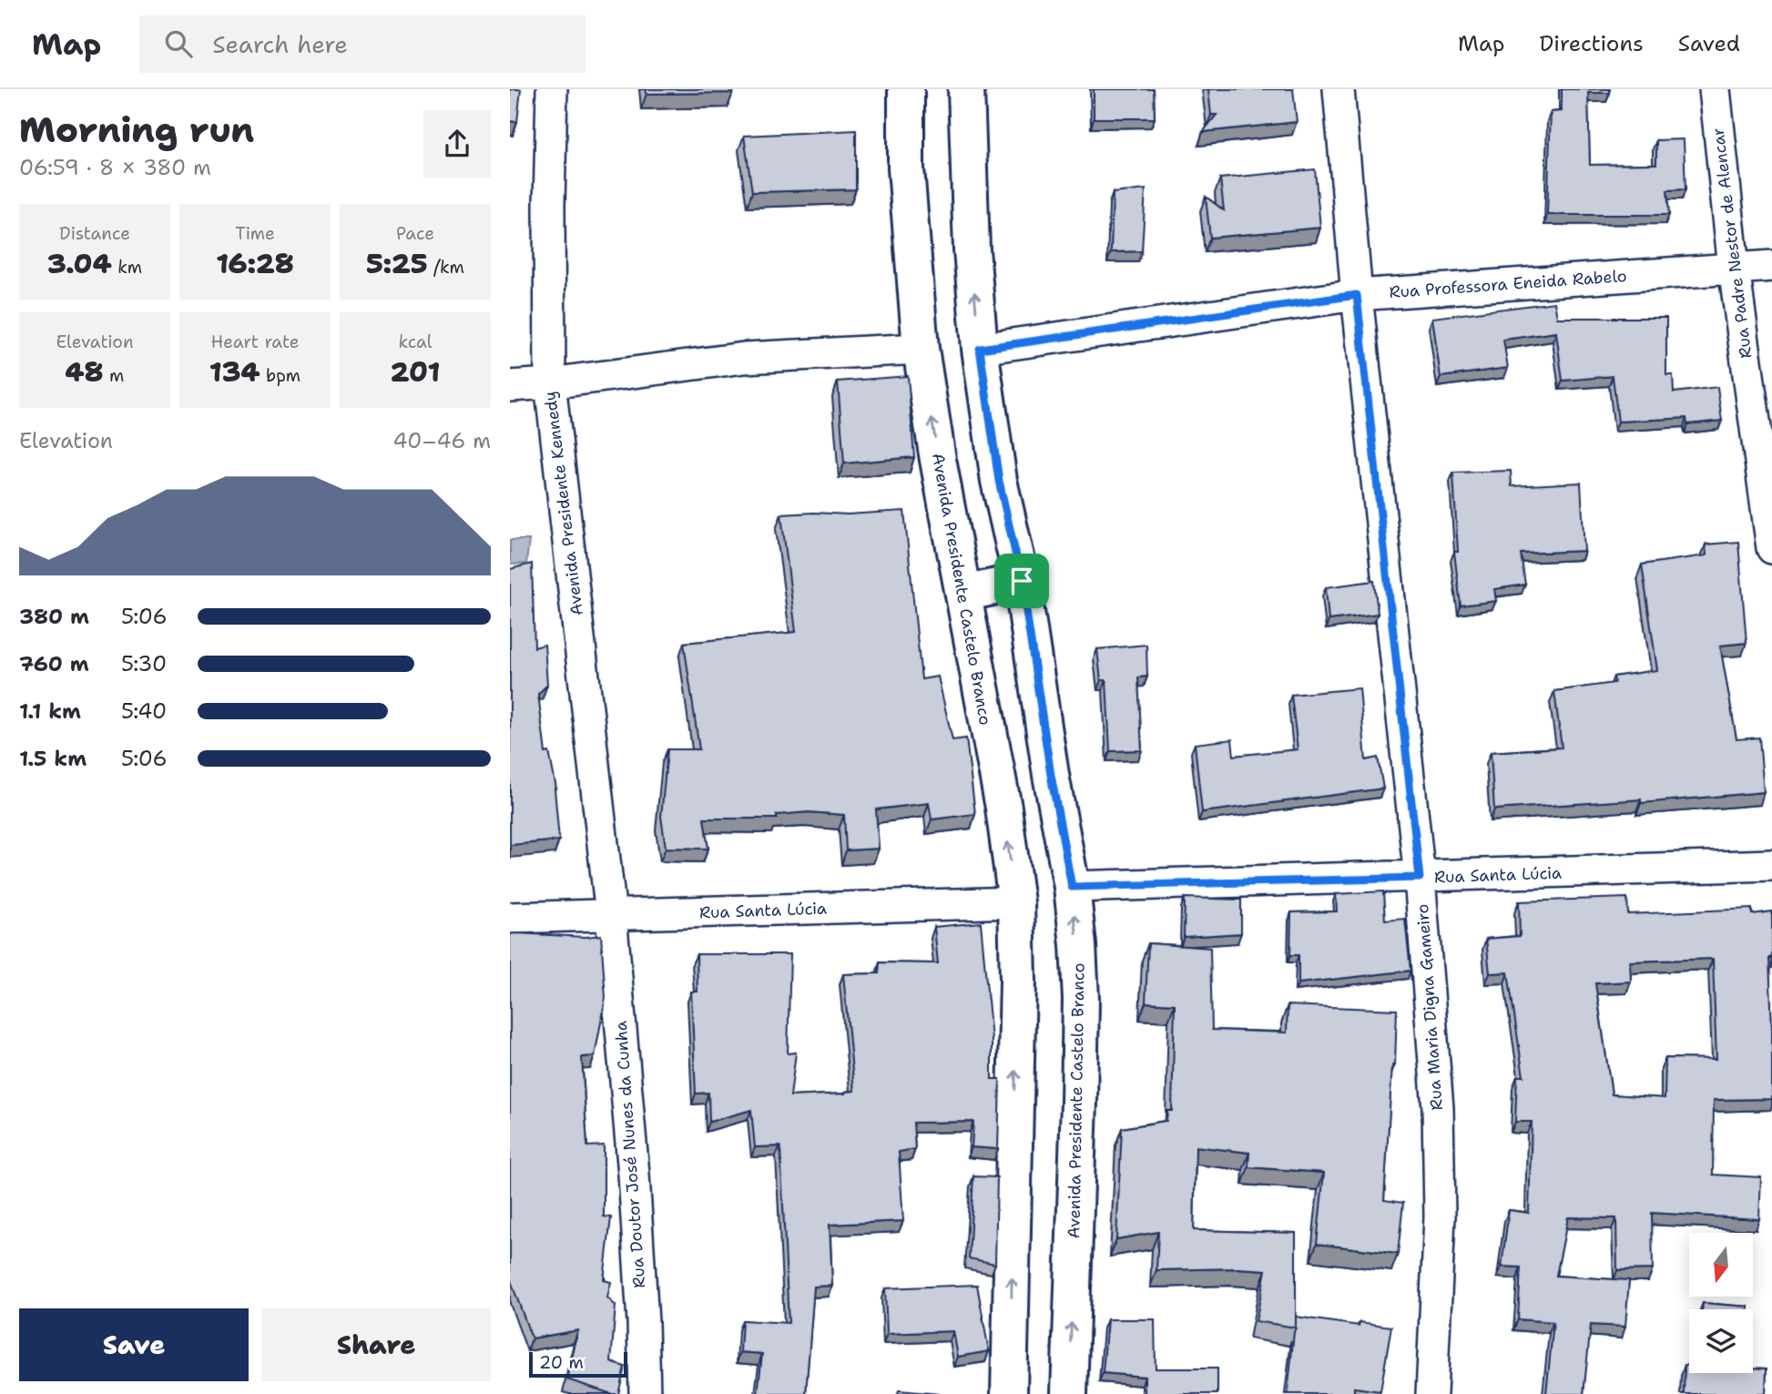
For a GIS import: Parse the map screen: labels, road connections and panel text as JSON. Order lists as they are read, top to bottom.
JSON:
{
  "streets": {
    "main road": ["Avenida Presidente Castelo Branco"],
    "street": [
      "Rua Padre Nestor de Alencar",
      "Rua Professora Eneida Rabelo",
      "Avenida Presidente Kennedy",
      "Rua Santa Lúcia",
      "Rua Maria Digna Gameiro",
      "Rua Doutor José Nunes da Cunha"
    ]
  },
  "crossings": [
    ["Rua Padre Nestor de Alencar", "Rua Professora Eneida Rabelo"],
    ["Rua Professora Eneida Rabelo", "Avenida Presidente Castelo Branco"],
    ["Rua Professora Eneida Rabelo", "Rua Maria Digna Gameiro"],
    ["Avenida Presidente Kennedy", "Rua Santa Lúcia"],
    ["Avenida Presidente Kennedy", "Rua Doutor José Nunes da Cunha"],
    ["Avenida Presidente Castelo Branco", "Rua Santa Lúcia"],
    ["Rua Santa Lúcia", "Rua Maria Digna Gameiro"],
    ["Rua Santa Lúcia", "Rua Doutor José Nunes da Cunha"]
  ],
  "scale_bar": "20 m",
  "north": "bottom",
  "page": {
    "header": "Map",
    "search": "Search here",
    "nav": ["Map", "Directions", "Saved"],
    "heading": ["Morning run", "06:59 · 8 × 380 m"],
    "stats": [
      ["Distance", "3.04 km"],
      ["Time", "16:28"],
      ["Pace", "5:25 /km"],
      ["Elevation", "48 m"],
      ["Heart rate", "134 bpm"],
      ["kcal", "201"]
    ],
    "chart": ["Elevation", "40–46 m"],
    "list": [
      {
        "name": "380 m",
        "note": "5:06"
      },
      {
        "name": "760 m",
        "note": "5:30"
      },
      {
        "name": "1.1 km",
        "note": "5:40"
      },
      {
        "name": "1.5 km",
        "note": "5:06"
      }
    ],
    "buttons": ["Save", "Share"],
    "scale": "20 m"
  }
}
